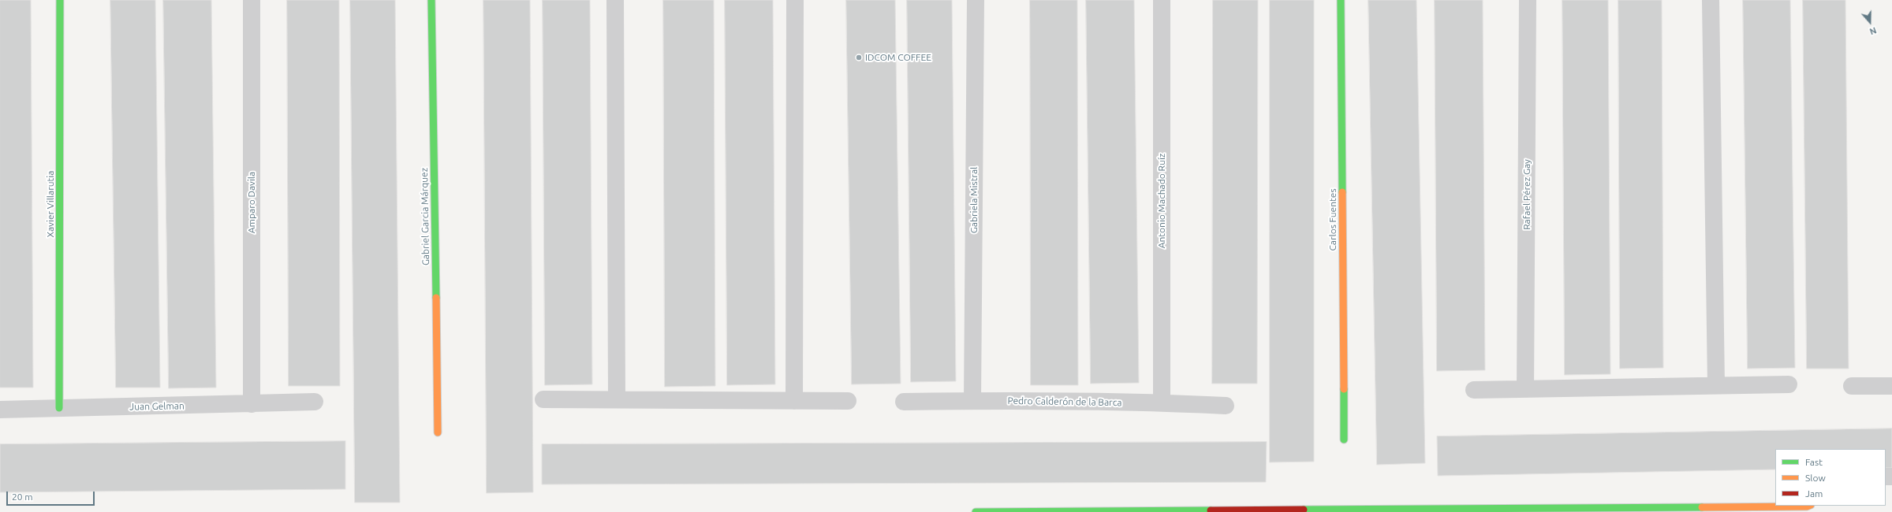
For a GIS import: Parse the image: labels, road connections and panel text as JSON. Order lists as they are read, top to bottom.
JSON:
{
  "streets": {
    "street": [
      "Rafael Pérez Gay",
      "Gabriela Mistral",
      "Antonio Machado Ruíz",
      "Amparo Davila",
      "Xavier Villarutia",
      "Gabriel Garcia Márquez",
      "Carlos Fuentes",
      "Pedro Calderón de la Barca",
      "Juan Gelman"
    ]
  },
  "crossings": [
    ["Gabriela Mistral", "Pedro Calderón de la Barca"],
    ["Antonio Machado Ruíz", "Pedro Calderón de la Barca"],
    ["Amparo Davila", "Juan Gelman"],
    ["Xavier Villarutia", "Juan Gelman"]
  ],
  "places": ["IDCOM COFFEE"],
  "legend": ["Fast", "Slow", "Jam"],
  "scale_bar": "20 m",
  "north": "bottom"
}
